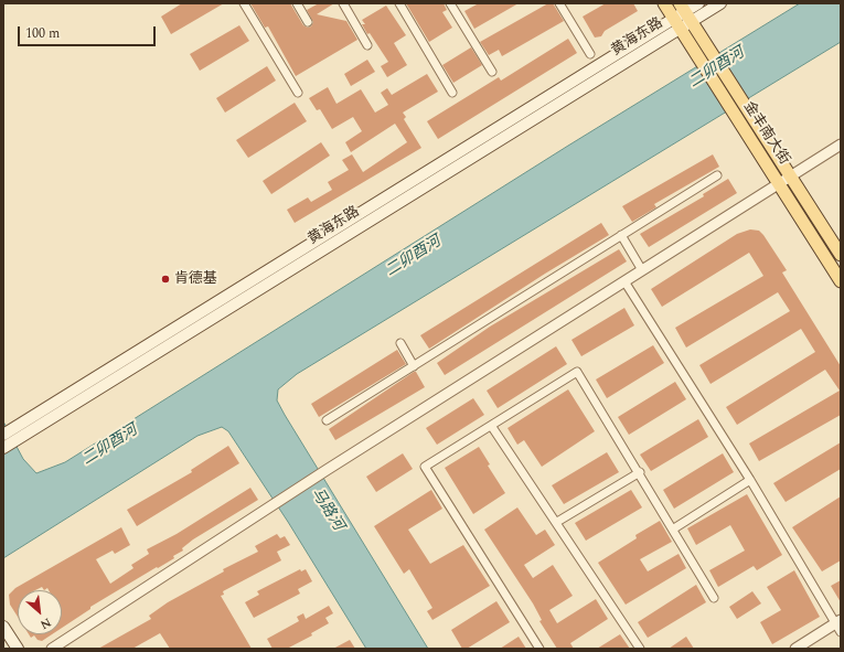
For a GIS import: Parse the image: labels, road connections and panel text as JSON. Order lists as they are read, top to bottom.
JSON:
{
  "streets": {
    "main road": ["黄海东路", "金丰南大街"]
  },
  "crossings": [
    ["黄海东路", "金丰南大街"]
  ],
  "water": ["二卯酉河", "马路河"],
  "places": ["肯德基"],
  "scale_bar": "100 m",
  "north": "bottom right"
}
